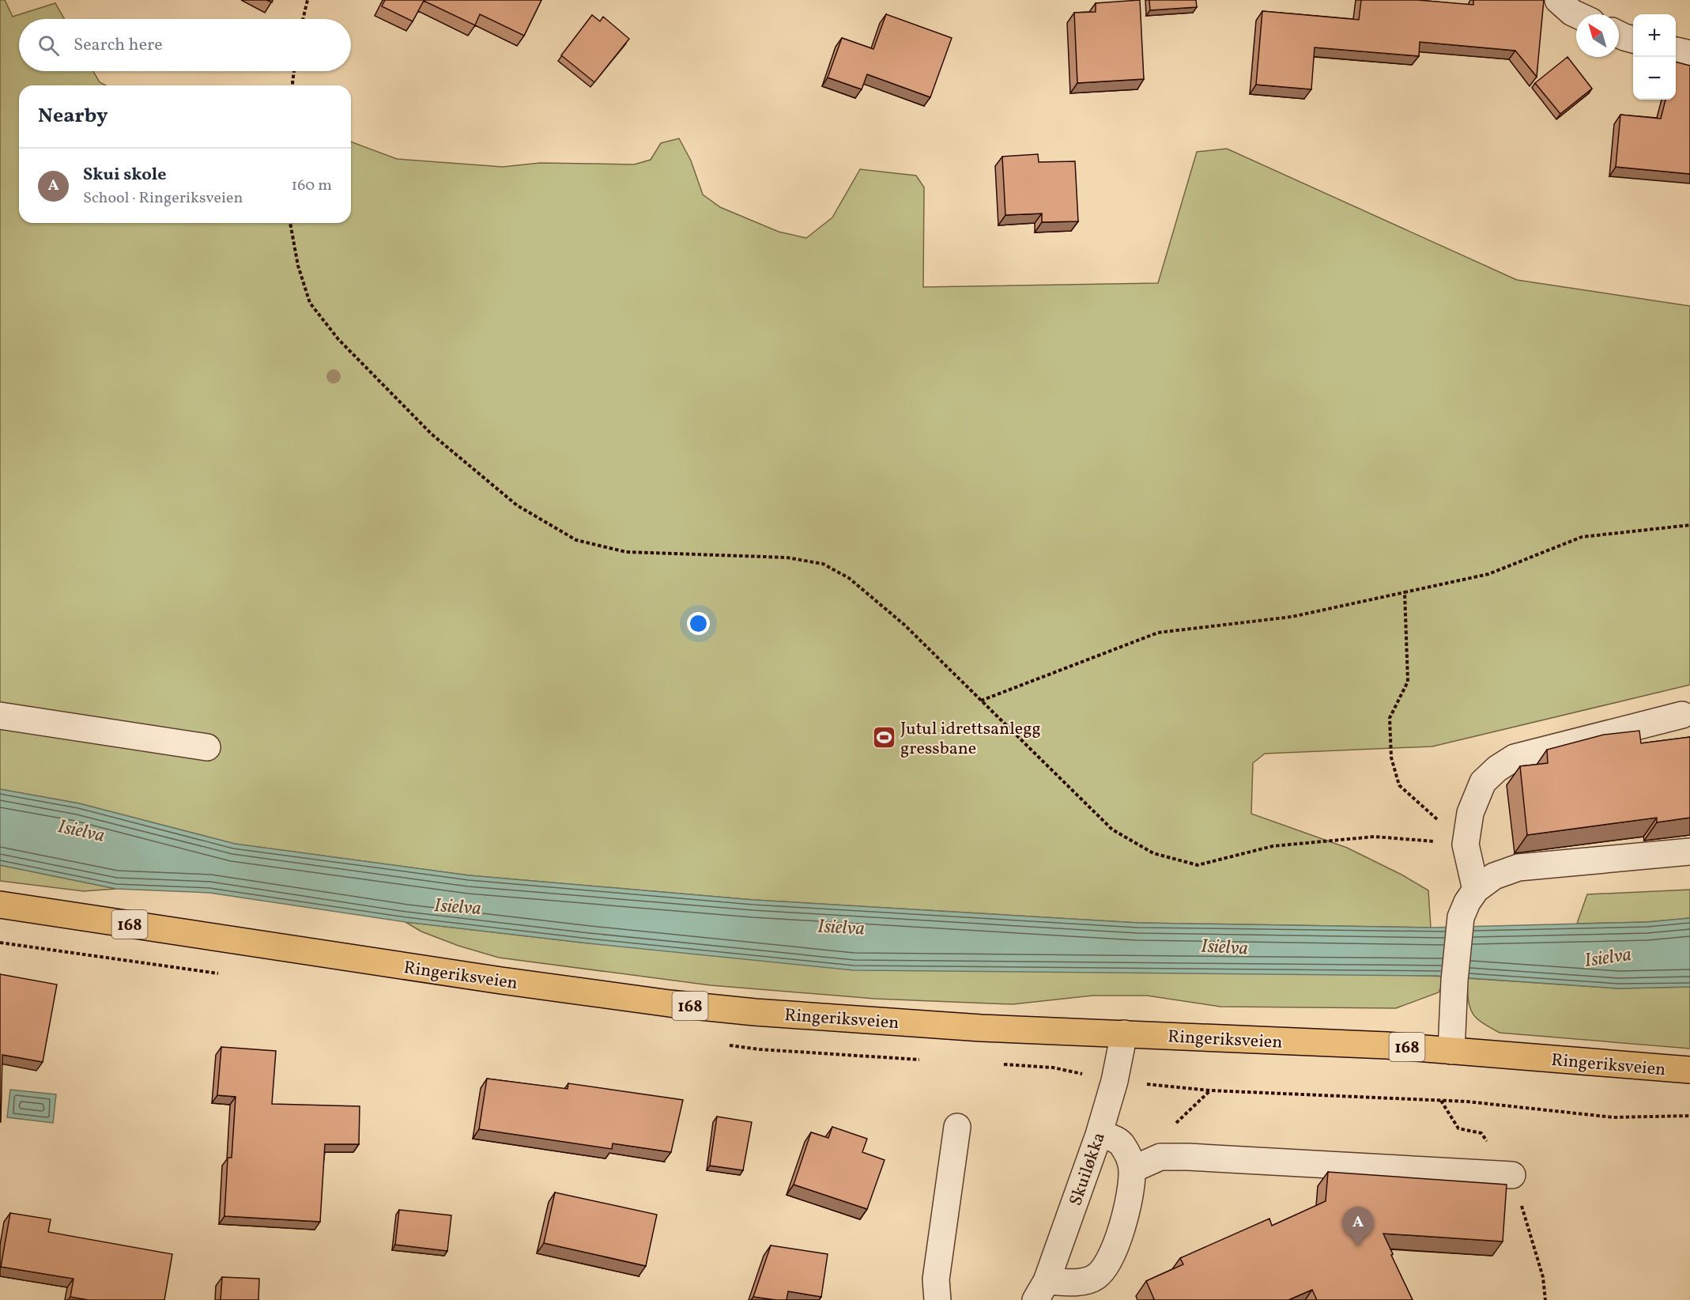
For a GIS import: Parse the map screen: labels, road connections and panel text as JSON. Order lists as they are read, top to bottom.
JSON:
{
  "streets": {
    "main road": ["168", "Ringeriksveien"],
    "street": ["Skuiløkka"]
  },
  "crossings": [
    ["Ringeriksveien", "Skuiløkka"]
  ],
  "water": ["Isielva"],
  "places": {
    "sports": ["Jutul idrettsanlegg gressbane"]
  },
  "north": "top left",
  "page": {
    "map_buttons": ["+", "−"],
    "search": "Search here",
    "heading": "Nearby",
    "list": [
      {
        "mark": "A",
        "name": "Skui skole",
        "note": "School · Ringeriksveien",
        "value": "160 m"
      }
    ],
    "pins": "A"
  }
}
